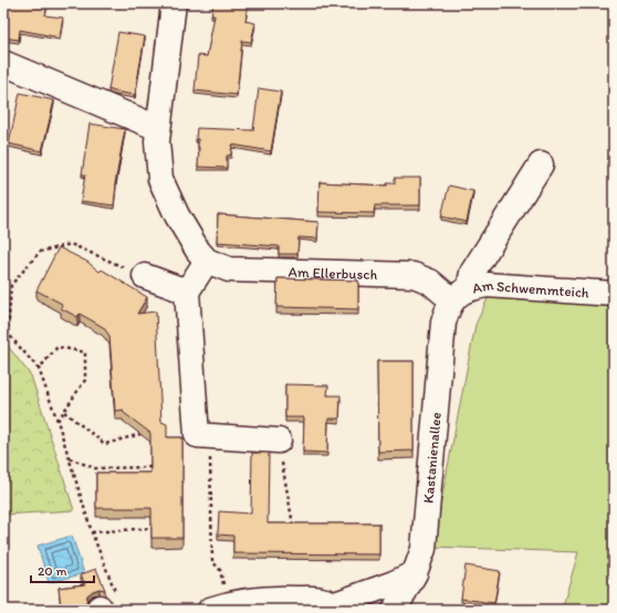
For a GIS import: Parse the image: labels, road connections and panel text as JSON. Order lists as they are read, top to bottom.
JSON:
{
  "streets": {
    "street": ["Am Ellerbusch", "Am Schwemmteich", "Kastanienallee"]
  },
  "crossings": [
    ["Am Ellerbusch", "Am Schwemmteich"],
    ["Am Ellerbusch", "Kastanienallee"],
    ["Am Schwemmteich", "Kastanienallee"]
  ],
  "scale_bar": "20 m"
}
